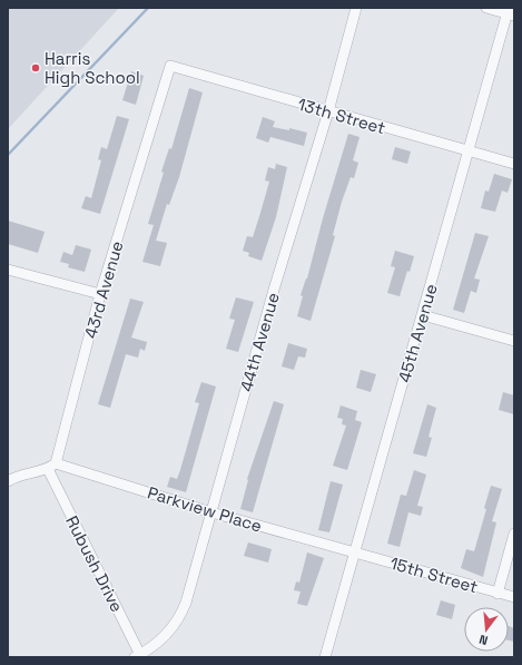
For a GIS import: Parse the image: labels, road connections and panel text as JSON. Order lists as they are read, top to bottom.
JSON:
{
  "streets": {
    "street": [
      "13th Street",
      "43rd Avenue",
      "45th Avenue",
      "44th Avenue",
      "Parkview Place",
      "Rubush Drive",
      "15th Street"
    ]
  },
  "crossings": [
    ["13th Street", "43rd Avenue"],
    ["13th Street", "45th Avenue"],
    ["13th Street", "44th Avenue"],
    ["43rd Avenue", "Parkview Place"],
    ["43rd Avenue", "Rubush Drive"],
    ["45th Avenue", "Parkview Place"],
    ["45th Avenue", "15th Street"],
    ["44th Avenue", "Parkview Place"],
    ["44th Avenue", "Rubush Drive"],
    ["Parkview Place", "Rubush Drive"],
    ["Parkview Place", "15th Street"]
  ],
  "places": ["Harris High School"],
  "north": "bottom"
}
